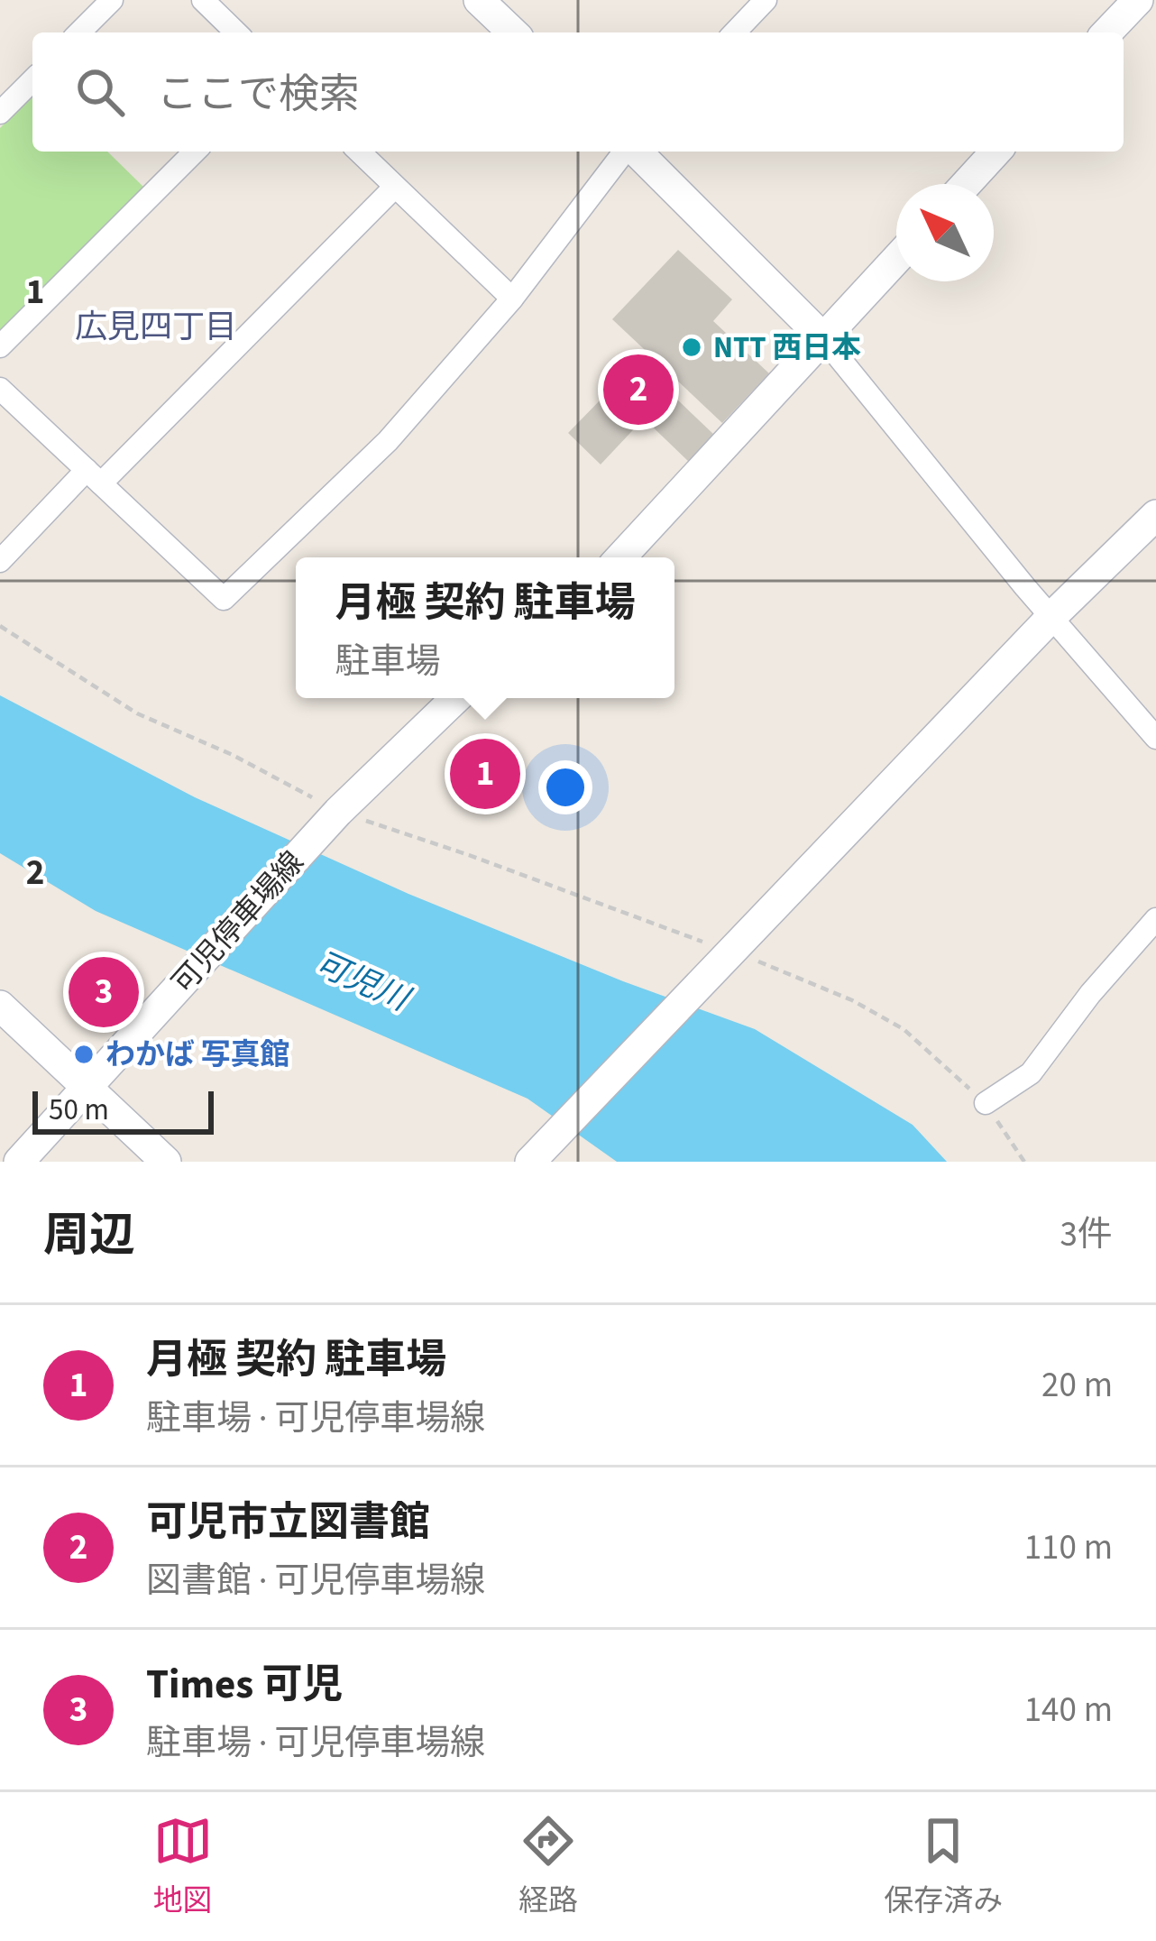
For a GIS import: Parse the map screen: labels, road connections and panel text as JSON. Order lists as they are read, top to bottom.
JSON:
{
  "streets": {
    "street": ["可児停車場線"]
  },
  "districts": ["広見四丁目"],
  "water": ["可児川"],
  "places": ["NTT 西日本", "わかば 写真館"],
  "scale_bar": "50 m",
  "north": "top left",
  "page": {
    "search": "ここで検索",
    "pins": ["2", "1", "3"],
    "popup": ["月極 契約 駐車場", "駐車場"],
    "scale": "50 m",
    "heading": ["周辺", "3件"],
    "list": [
      {
        "mark": "1",
        "name": "月極 契約 駐車場",
        "note": "駐車場 · 可児停車場線",
        "value": "20 m"
      },
      {
        "mark": "2",
        "name": "可児市立図書館",
        "note": "図書館 · 可児停車場線",
        "value": "110 m"
      },
      {
        "mark": "3",
        "name": "Times 可児",
        "note": "駐車場 · 可児停車場線",
        "value": "140 m"
      }
    ],
    "nav": ["地図", "経路", "保存済み"]
  },
  "grid": {
    "rows": ["1", "2"]
  }
}
